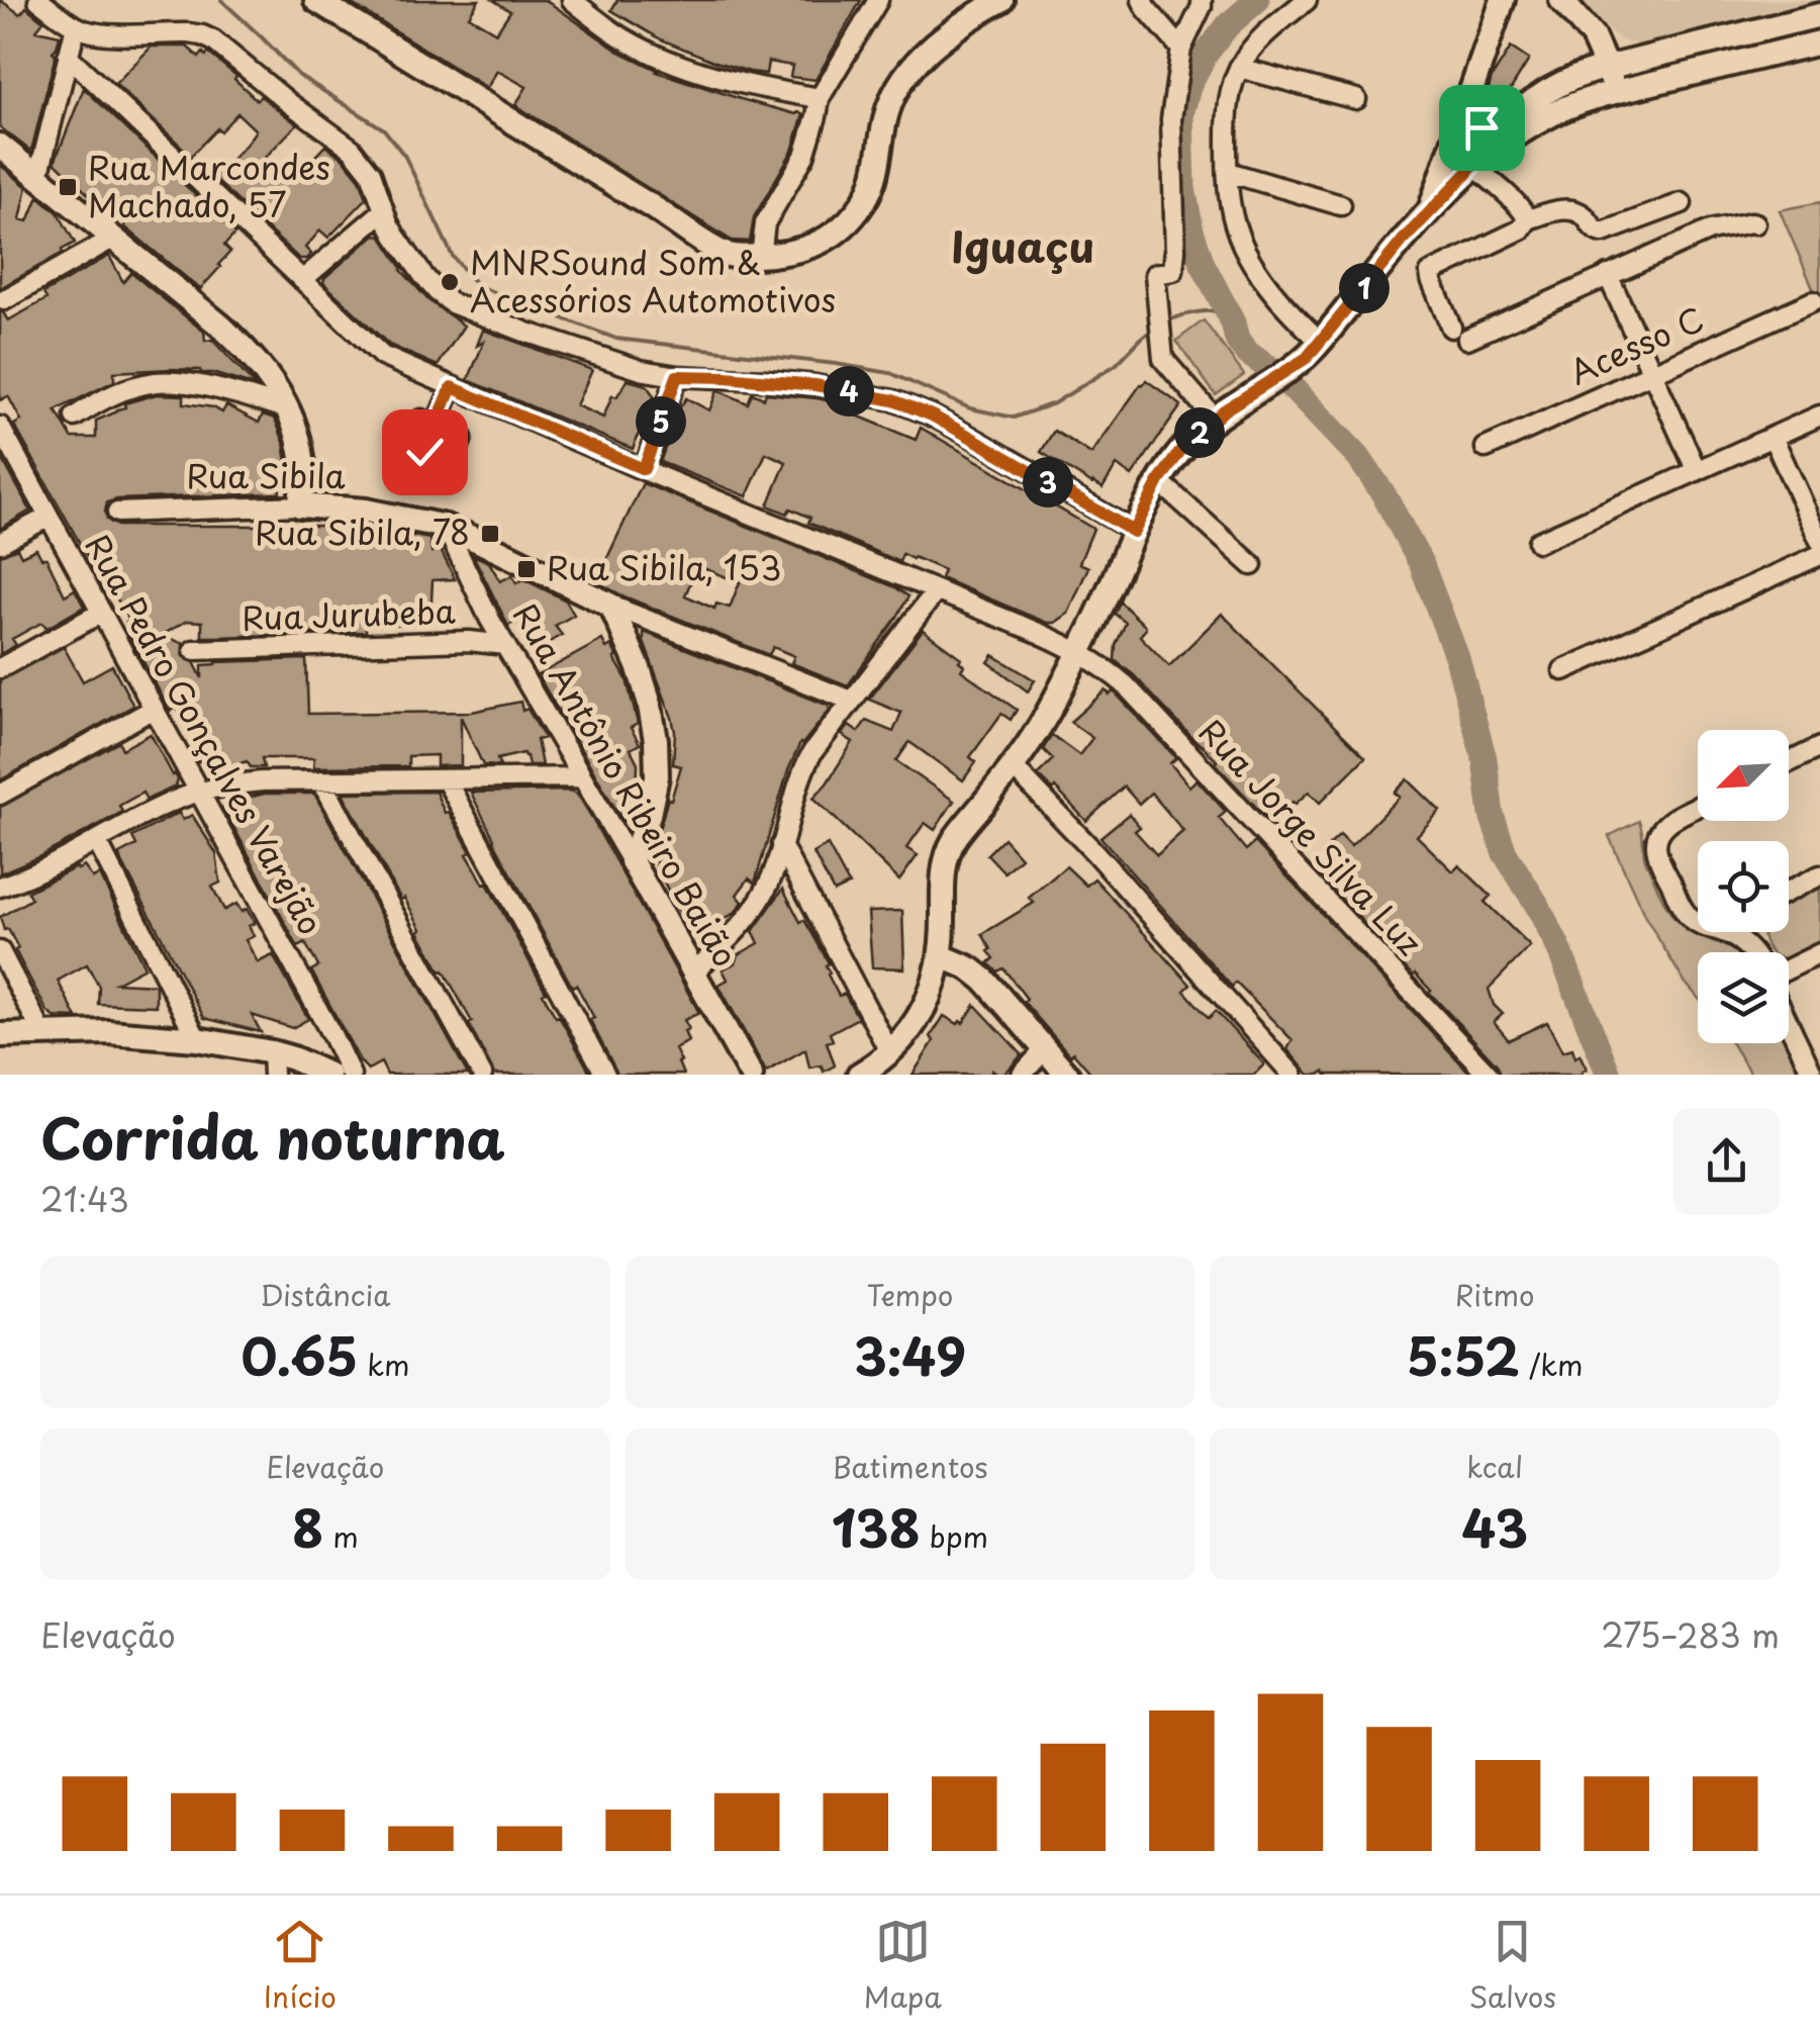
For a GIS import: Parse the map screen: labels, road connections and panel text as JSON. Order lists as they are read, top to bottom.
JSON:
{
  "streets": {
    "main road": ["Rua Sibila", "Rua Antônio Ribeiro Baião"],
    "street": [
      "Acesso C",
      "Rua Jurubeba",
      "Rua Pedro Gonçalves Varejão",
      "Rua Jorge Silva Luz"
    ]
  },
  "crossings": [
    ["Rua Sibila", "Rua Antônio Ribeiro Baião"],
    ["Rua Jurubeba", "Rua Antônio Ribeiro Baião"]
  ],
  "districts": ["Iguaçu"],
  "places": {
    "transit": ["Rua Marcondes Machado, 57", "Rua Sibila, 78", "Rua Sibila, 153"],
    "other": ["MNRSound Som & Acessórios Automotivos"]
  },
  "north": "bottom left",
  "page": {
    "pins": [
      "1",
      "4",
      "5",
      "2",
      "3"
    ],
    "heading": ["Corrida noturna", "21:43"],
    "stats": [
      ["Distância", "0.65 km"],
      ["Tempo", "3:49"],
      ["Ritmo", "5:52 /km"],
      ["Elevação", "8 m"],
      ["Batimentos", "138 bpm"],
      ["kcal", "43"]
    ],
    "chart": ["Elevação", "275–283 m"],
    "tabs": ["Início", "Mapa", "Salvos"]
  }
}
